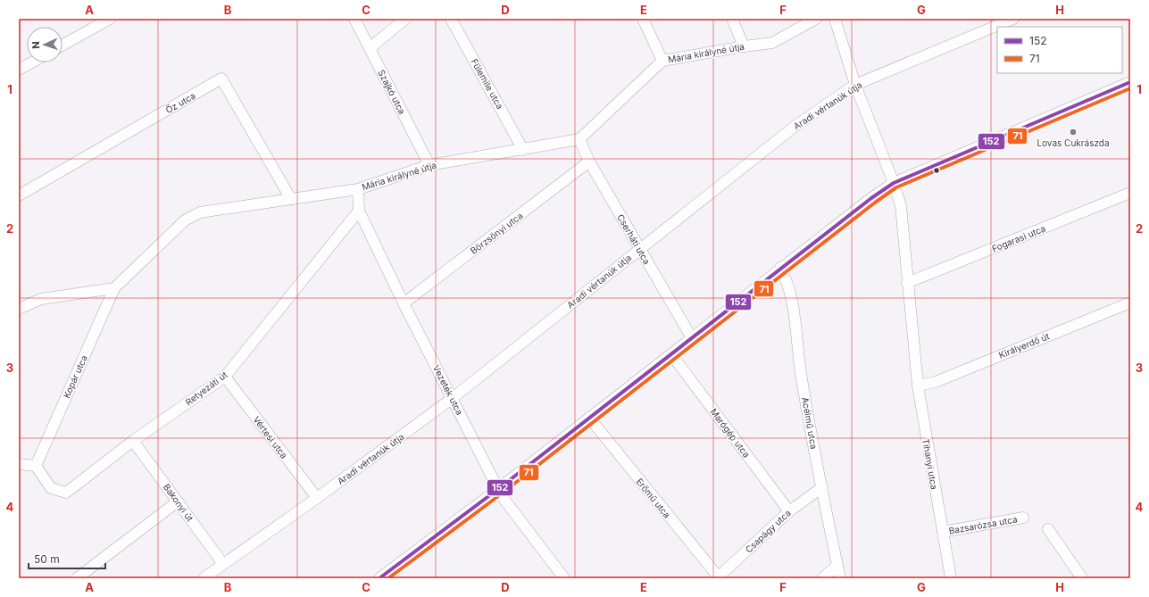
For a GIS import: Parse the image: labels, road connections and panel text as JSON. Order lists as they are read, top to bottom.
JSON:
{
  "streets": {
    "street": [
      "Mária királyné útja",
      "Fülemile utca",
      "Szajkó utca",
      "Őz utca",
      "Aradi vértanúk útja",
      "Börzsönyi utca",
      "Fogarasi utca",
      "Cserháti utca",
      "Királyerdő út",
      "Kopár utca",
      "Retyezáti út",
      "Vezeték utca",
      "Acélmű utca",
      "Marógép utca",
      "Vértesi utca",
      "Tihanyi utca",
      "Erőmű utca",
      "Bakonyi út",
      "Bazsarózsa utca",
      "Csapágy utca"
    ]
  },
  "crossings": [
    ["Mária királyné útja", "Fülemile utca"],
    ["Mária királyné útja", "Szajkó utca"],
    ["Mária királyné útja", "Őz utca"],
    ["Mária királyné útja", "Cserháti utca"],
    ["Mária királyné útja", "Kopár utca"],
    ["Mária királyné útja", "Vezeték utca"],
    ["Aradi vértanúk útja", "Cserháti utca"],
    ["Aradi vértanúk útja", "Vezeték utca"],
    ["Aradi vértanúk útja", "Vértesi utca"],
    ["Aradi vértanúk útja", "Tihanyi utca"],
    ["Aradi vértanúk útja", "Bakonyi út"],
    ["Börzsönyi utca", "Cserháti utca"],
    ["Börzsönyi utca", "Vezeték utca"],
    ["Fogarasi utca", "Tihanyi utca"],
    ["Királyerdő út", "Tihanyi utca"],
    ["Kopár utca", "Retyezáti út"],
    ["Retyezáti út", "Vezeték utca"],
    ["Retyezáti út", "Vértesi utca"],
    ["Retyezáti út", "Bakonyi út"],
    ["Acélmű utca", "Csapágy utca"],
    ["Marógép utca", "Csapágy utca"],
    ["Tihanyi utca", "Bazsarózsa utca"],
    ["Erőmű utca", "Csapágy utca"]
  ],
  "places": ["Lovas Cukrászda"],
  "lines": ["transit line 152", "transit line 71"],
  "legend": ["152", "71"],
  "scale_bar": "50 m",
  "north": "left",
  "grid": {
    "columns": [
      "A",
      "B",
      "C",
      "D",
      "E",
      "F",
      "G",
      "H"
    ],
    "rows": [
      "1",
      "2",
      "3",
      "4"
    ]
  }
}
